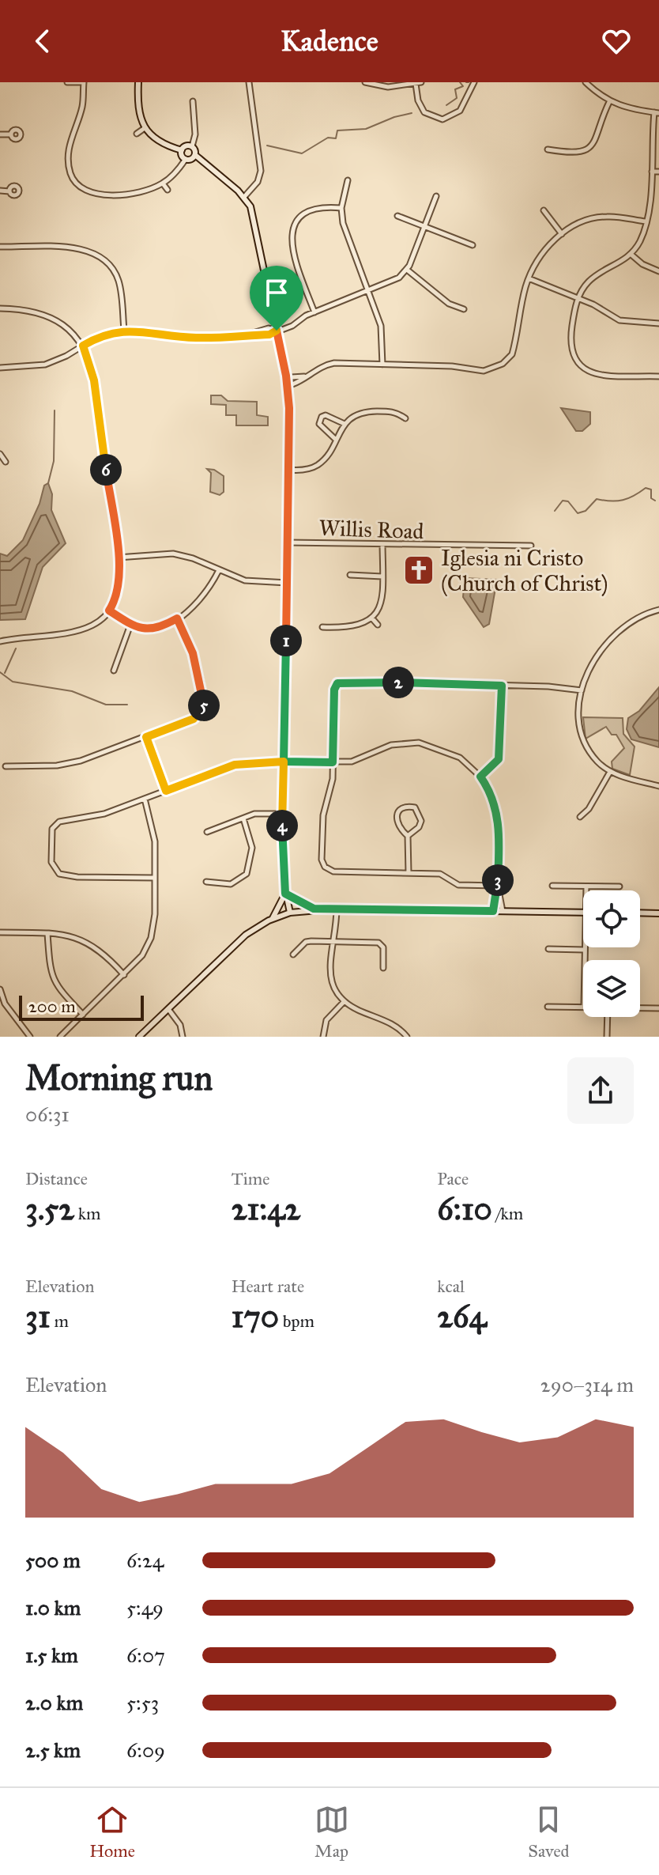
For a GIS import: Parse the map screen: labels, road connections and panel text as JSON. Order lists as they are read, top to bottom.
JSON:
{
  "streets": {
    "street": ["Willis Road"]
  },
  "places": {
    "church": ["Iglesia ni Cristo (Church of Christ)"]
  },
  "scale_bar": "200 m",
  "page": {
    "header": "Kadence",
    "pins": [
      "6",
      "1",
      "2",
      "5",
      "4",
      "3"
    ],
    "scale": "200 m",
    "heading": ["Morning run", "06:31"],
    "stats": [
      ["Distance", "3.52 km"],
      ["Time", "21:42"],
      ["Pace", "6:10 /km"],
      ["Elevation", "31 m"],
      ["Heart rate", "170 bpm"],
      ["kcal", "264"]
    ],
    "chart": ["Elevation", "290–314 m"],
    "list": [
      {
        "name": "500 m",
        "note": "6:24"
      },
      {
        "name": "1.0 km",
        "note": "5:49"
      },
      {
        "name": "1.5 km",
        "note": "6:07"
      },
      {
        "name": "2.0 km",
        "note": "5:53"
      },
      {
        "name": "2.5 km",
        "note": "6:09"
      }
    ],
    "tabs": ["Home", "Map", "Saved"]
  }
}
